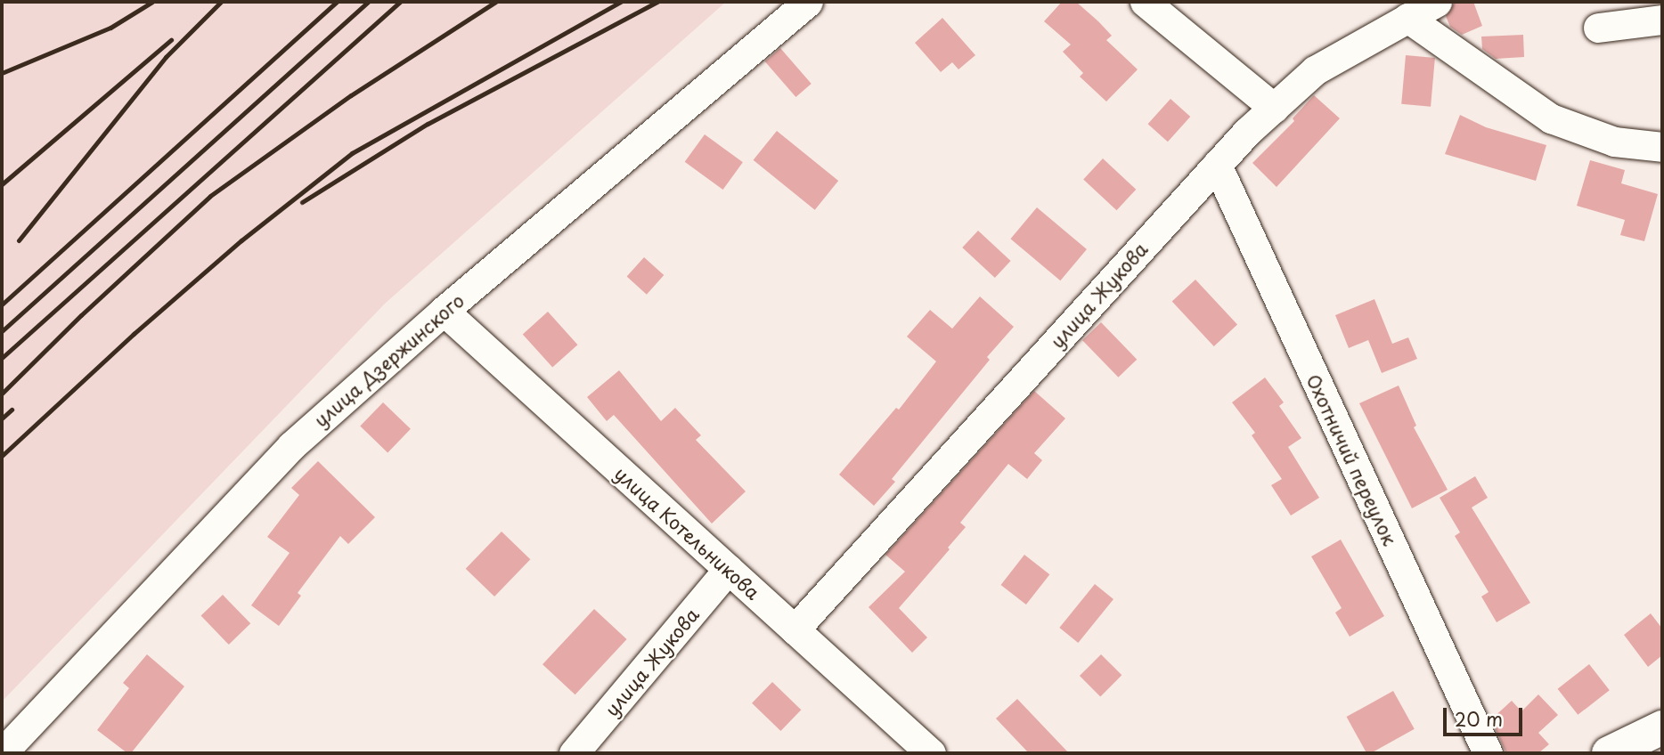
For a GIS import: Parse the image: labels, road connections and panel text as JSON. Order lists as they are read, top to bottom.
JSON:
{
  "streets": {
    "street": [
      "улица Жукова",
      "улица Дзержинского",
      "Охотничий переулок",
      "улица Котельникова"
    ]
  },
  "crossings": [
    ["улица Жукова", "Охотничий переулок"],
    ["улица Жукова", "улица Котельникова"],
    ["улица Дзержинского", "улица Котельникова"]
  ],
  "scale_bar": "20 m"
}
